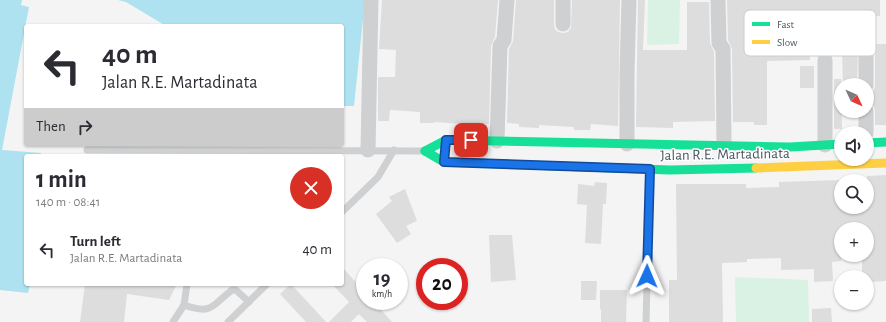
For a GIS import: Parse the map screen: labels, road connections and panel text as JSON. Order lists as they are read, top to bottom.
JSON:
{
  "streets": {
    "street": ["Jalan R.E. Martadinata"]
  },
  "legend": ["Fast", "Slow"],
  "north": "bottom right",
  "page": {
    "turn": ["40 m", "Jalan R.E. Martadinata"],
    "map_buttons": ["+", "−"],
    "then": "Then",
    "heading": ["1 min", "140 m · 08:41"],
    "list": [
      {
        "name": "Turn left",
        "note": "Jalan R.E. Martadinata",
        "value": "40 m"
      }
    ],
    "speed": "19 km/h",
    "limit": "20"
  }
}
